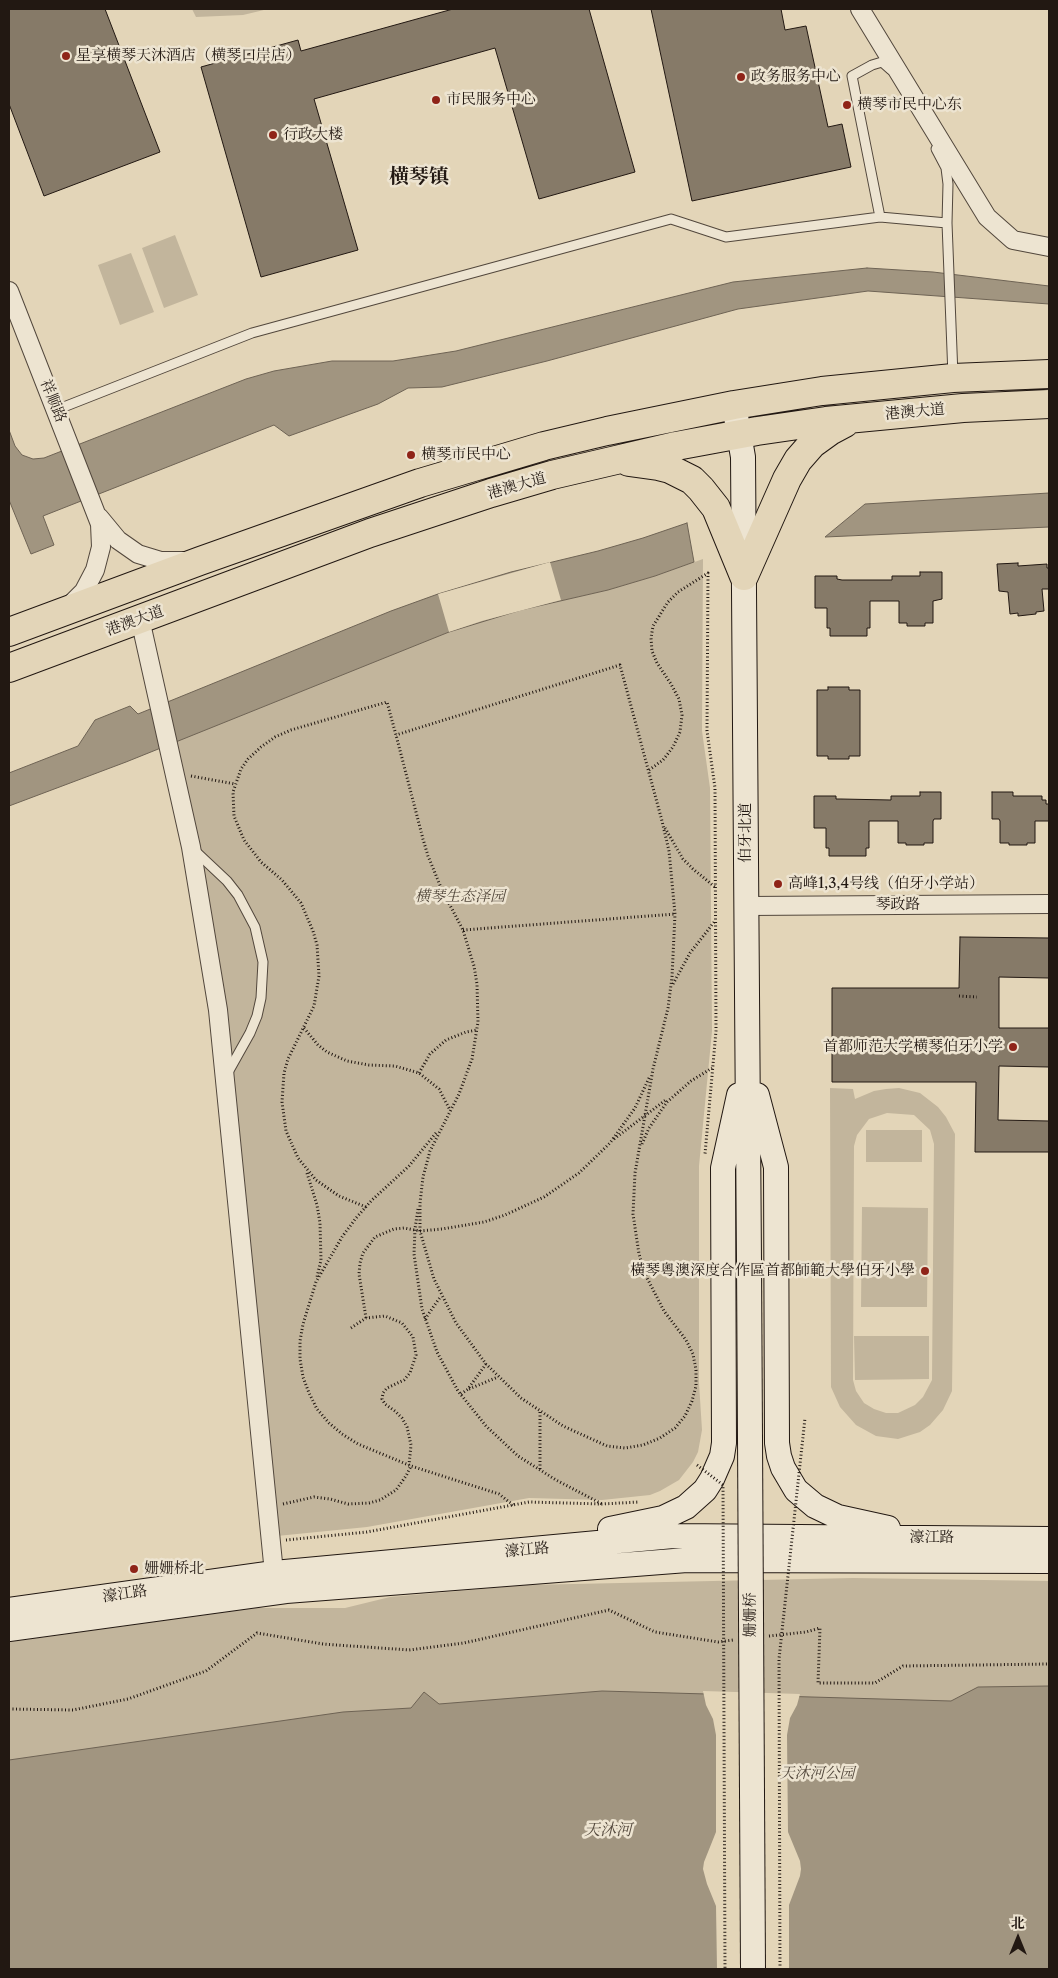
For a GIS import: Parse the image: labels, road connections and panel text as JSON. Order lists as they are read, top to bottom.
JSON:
{
  "streets": {
    "main road": [
      "港澳大道",
      "伯牙北道",
      "濠江路",
      "姗姗桥"
    ],
    "street": ["祥顺路", "琴政路"]
  },
  "crossings": [
    ["祥顺路", "港澳大道"],
    ["港澳大道", "伯牙北道"],
    ["伯牙北道", "琴政路"],
    ["伯牙北道", "姗姗桥"]
  ],
  "districts": ["横琴镇"],
  "water": ["天沐河"],
  "parks": ["横琴生态泽园", "天沐河公园"],
  "places": [
    "星享横琴天沐酒店（横琴口岸店）",
    "政务服务中心",
    "市民服务中心",
    "横琴市民中心东",
    "行政大楼",
    "横琴市民中心",
    "高峰1,3,4号线（伯牙小学站）",
    "首都师范大学横琴伯牙小学",
    "橫琴粵澳深度合作區首都師範大學伯牙小學",
    "姗姗桥北"
  ],
  "north": "top"
}
